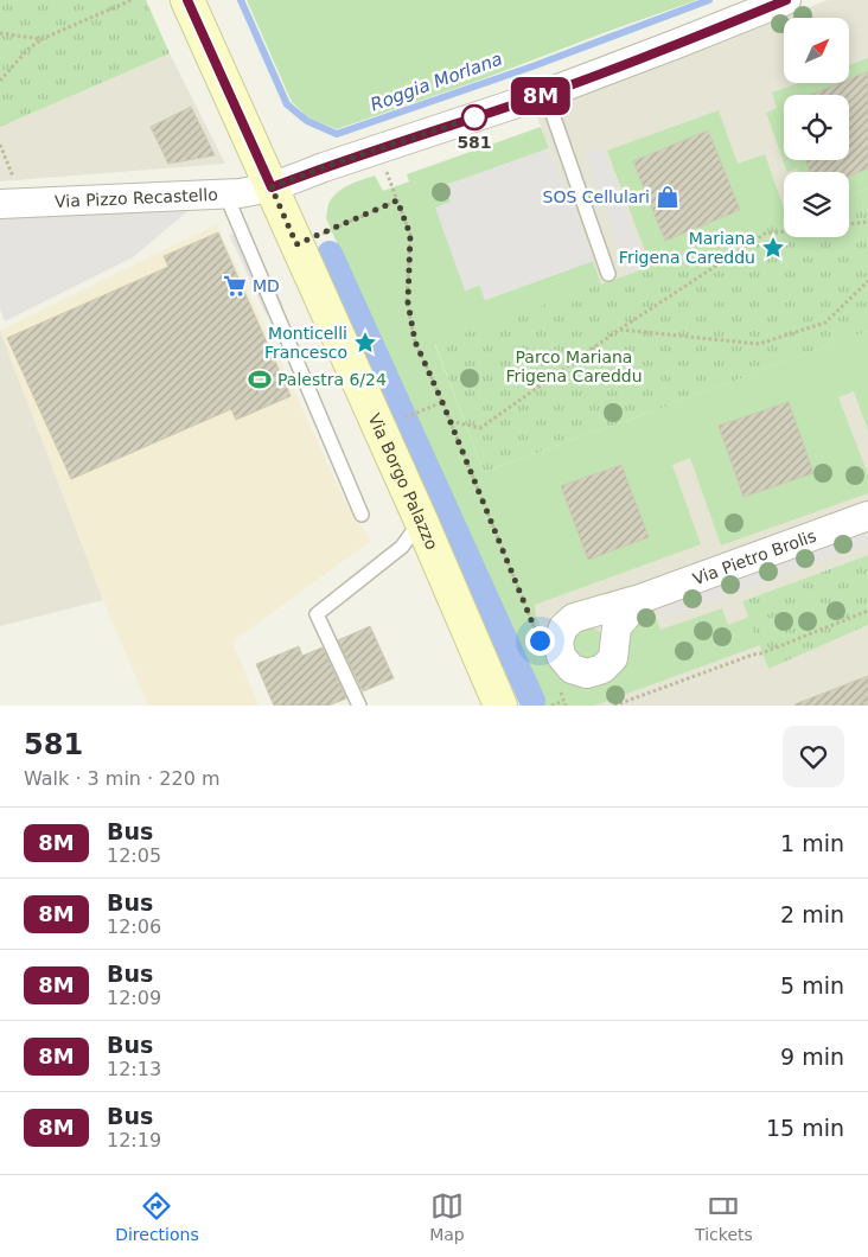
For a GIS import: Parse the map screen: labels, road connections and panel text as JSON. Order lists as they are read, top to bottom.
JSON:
{
  "streets": {
    "main road": ["Via Borgo Palazzo"],
    "street": ["Via Pizzo Recastello", "Via Pietro Brolis"]
  },
  "crossings": [
    ["Via Pizzo Recastello", "Via Borgo Palazzo"]
  ],
  "water": ["Roggia Morlana"],
  "parks": ["Parco Mariana Frigena Careddu"],
  "places": {
    "other": ["581"],
    "shop": ["SOS Cellulari"],
    "place": ["Mariana Frigena Careddu", "Monticelli Francesco"],
    "supermarket": ["MD"],
    "sports": ["Palestra 6/24"]
  },
  "lines": ["bus line 8M"],
  "north": "top right",
  "page": {
    "on_map": "8M",
    "heading": ["581", "Walk · 3 min · 220 m"],
    "list": [
      {
        "mark": "8M",
        "name": "Bus",
        "note": "12:05",
        "value": "1 min"
      },
      {
        "mark": "8M",
        "name": "Bus",
        "note": "12:06",
        "value": "2 min"
      },
      {
        "mark": "8M",
        "name": "Bus",
        "note": "12:09",
        "value": "5 min"
      },
      {
        "mark": "8M",
        "name": "Bus",
        "note": "12:13",
        "value": "9 min"
      },
      {
        "mark": "8M",
        "name": "Bus",
        "note": "12:19",
        "value": "15 min"
      }
    ],
    "tabs": ["Directions", "Map", "Tickets"]
  }
}
